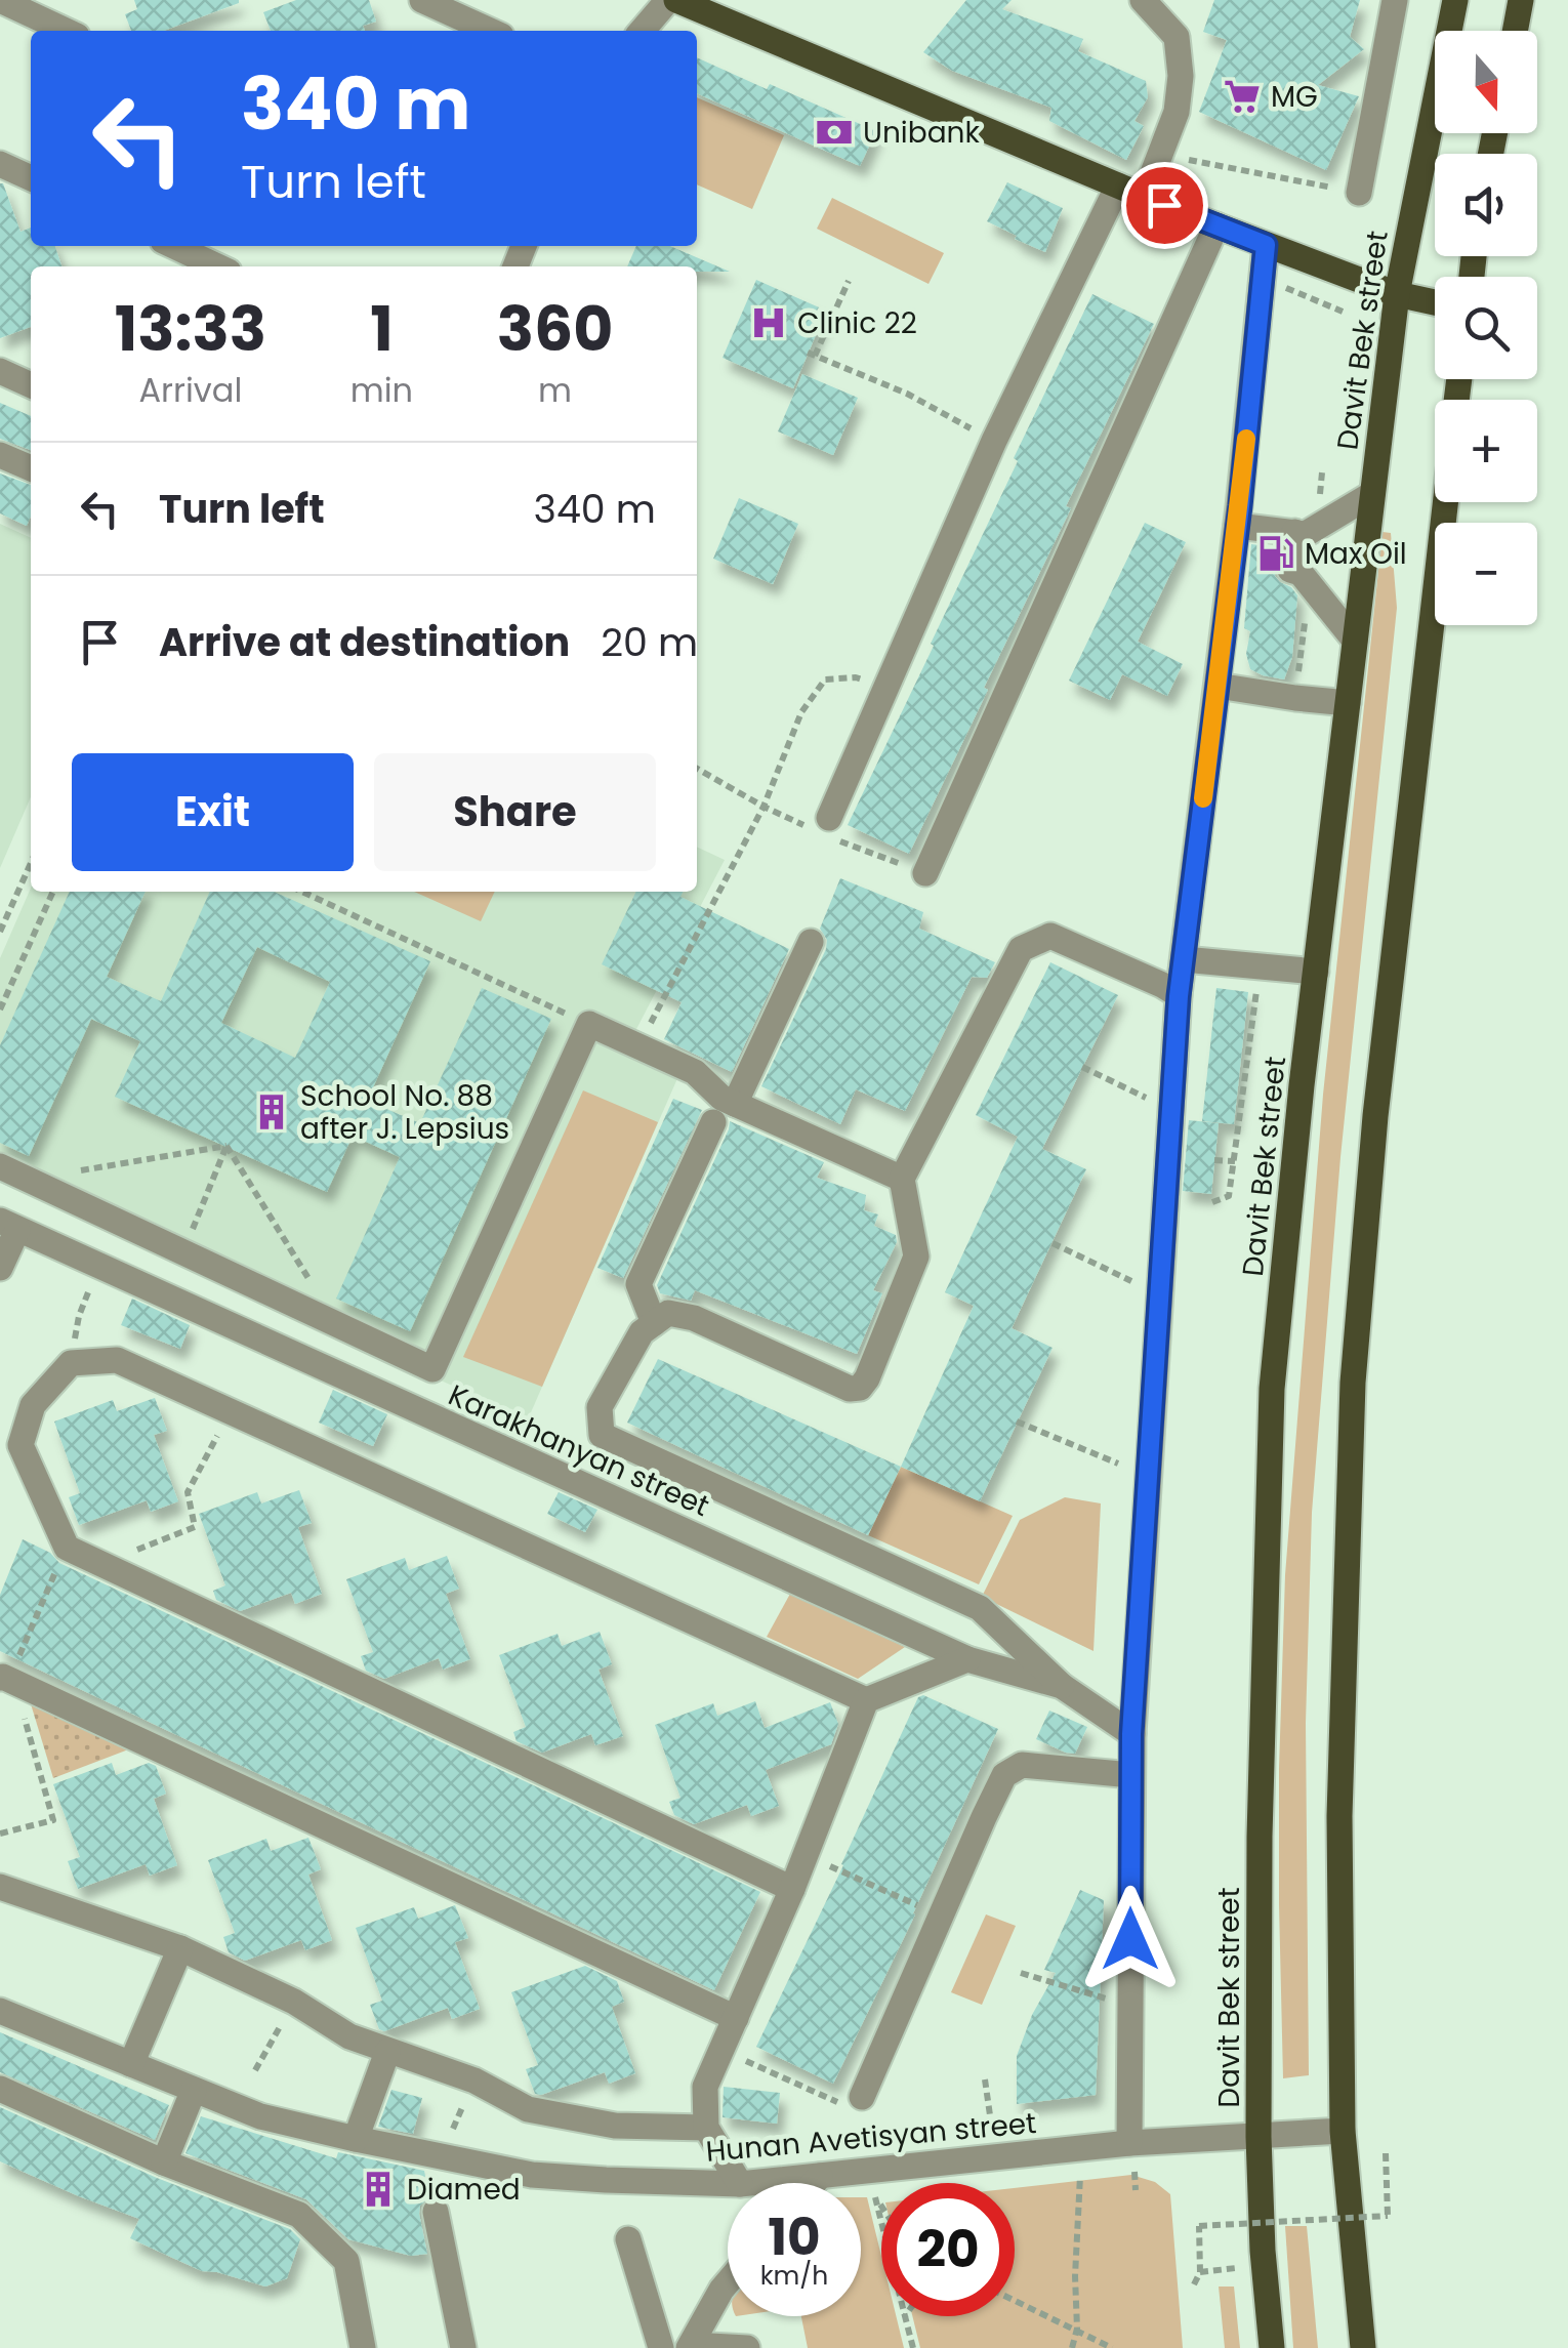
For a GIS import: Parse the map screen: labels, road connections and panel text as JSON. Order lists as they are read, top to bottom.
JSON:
{
  "streets": {
    "main road": ["Davit Bek street"],
    "street": ["Karakhanyan street", "Hunan Avetisyan street"]
  },
  "crossings": [
    ["Davit Bek street", "Hunan Avetisyan street"]
  ],
  "places": {
    "supermarket": ["MG"],
    "bank": ["Unibank"],
    "hospital": ["Clinic 22"],
    "fuel station": ["Max Oil"],
    "building": ["School No. 88 after J. Lepsius", "Diamed"]
  },
  "north": "bottom",
  "page": {
    "map_buttons": ["+", "−"],
    "turn": ["340 m", "Turn left"],
    "eta": [
      "13:33",
      "Arrival",
      "1",
      "min",
      "360",
      "m"
    ],
    "list": [
      {
        "name": "Turn left",
        "value": "340 m"
      },
      {
        "name": "Arrive at destination",
        "value": "20 m"
      }
    ],
    "buttons": ["Exit", "Share"],
    "speed": "10 km/h",
    "limit": "20"
  }
}
